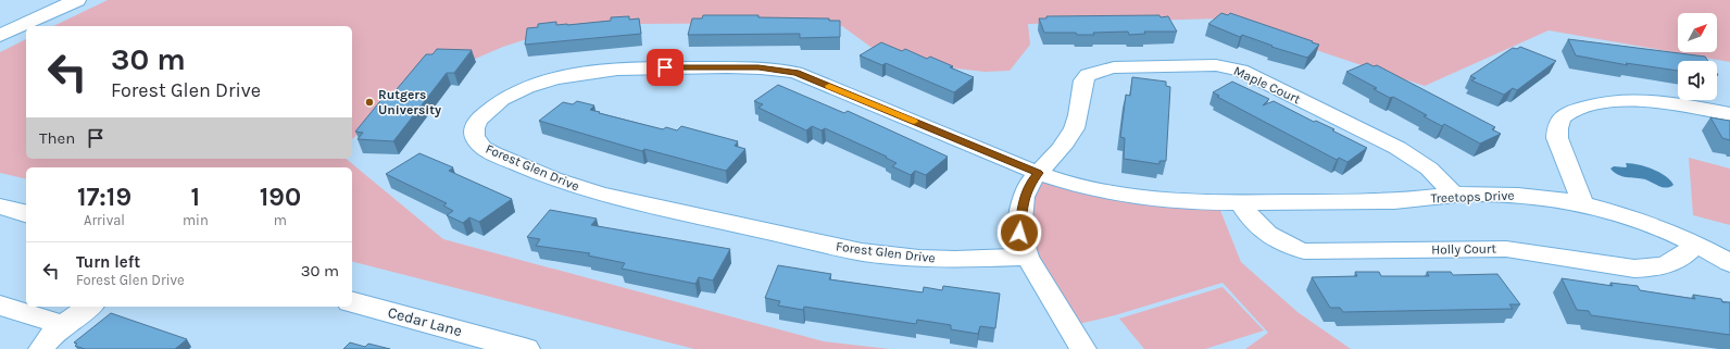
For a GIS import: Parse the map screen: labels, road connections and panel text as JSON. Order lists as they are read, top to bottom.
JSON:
{
  "streets": {
    "street": [
      "Maple Court",
      "Forest Glen Drive",
      "Treetops Drive",
      "Holly Court",
      "Cedar Lane"
    ]
  },
  "crossings": [
    ["Maple Court", "Forest Glen Drive"],
    ["Maple Court", "Treetops Drive"],
    ["Forest Glen Drive", "Treetops Drive"],
    ["Treetops Drive", "Holly Court"]
  ],
  "places": ["Rutgers University"],
  "north": "top right",
  "page": {
    "turn": ["30 m", "Forest Glen Drive"],
    "then": "Then",
    "eta": [
      "17:19",
      "Arrival",
      "1",
      "min",
      "190",
      "m"
    ],
    "list": [
      {
        "name": "Turn left",
        "note": "Forest Glen Drive",
        "value": "30 m"
      }
    ]
  }
}
